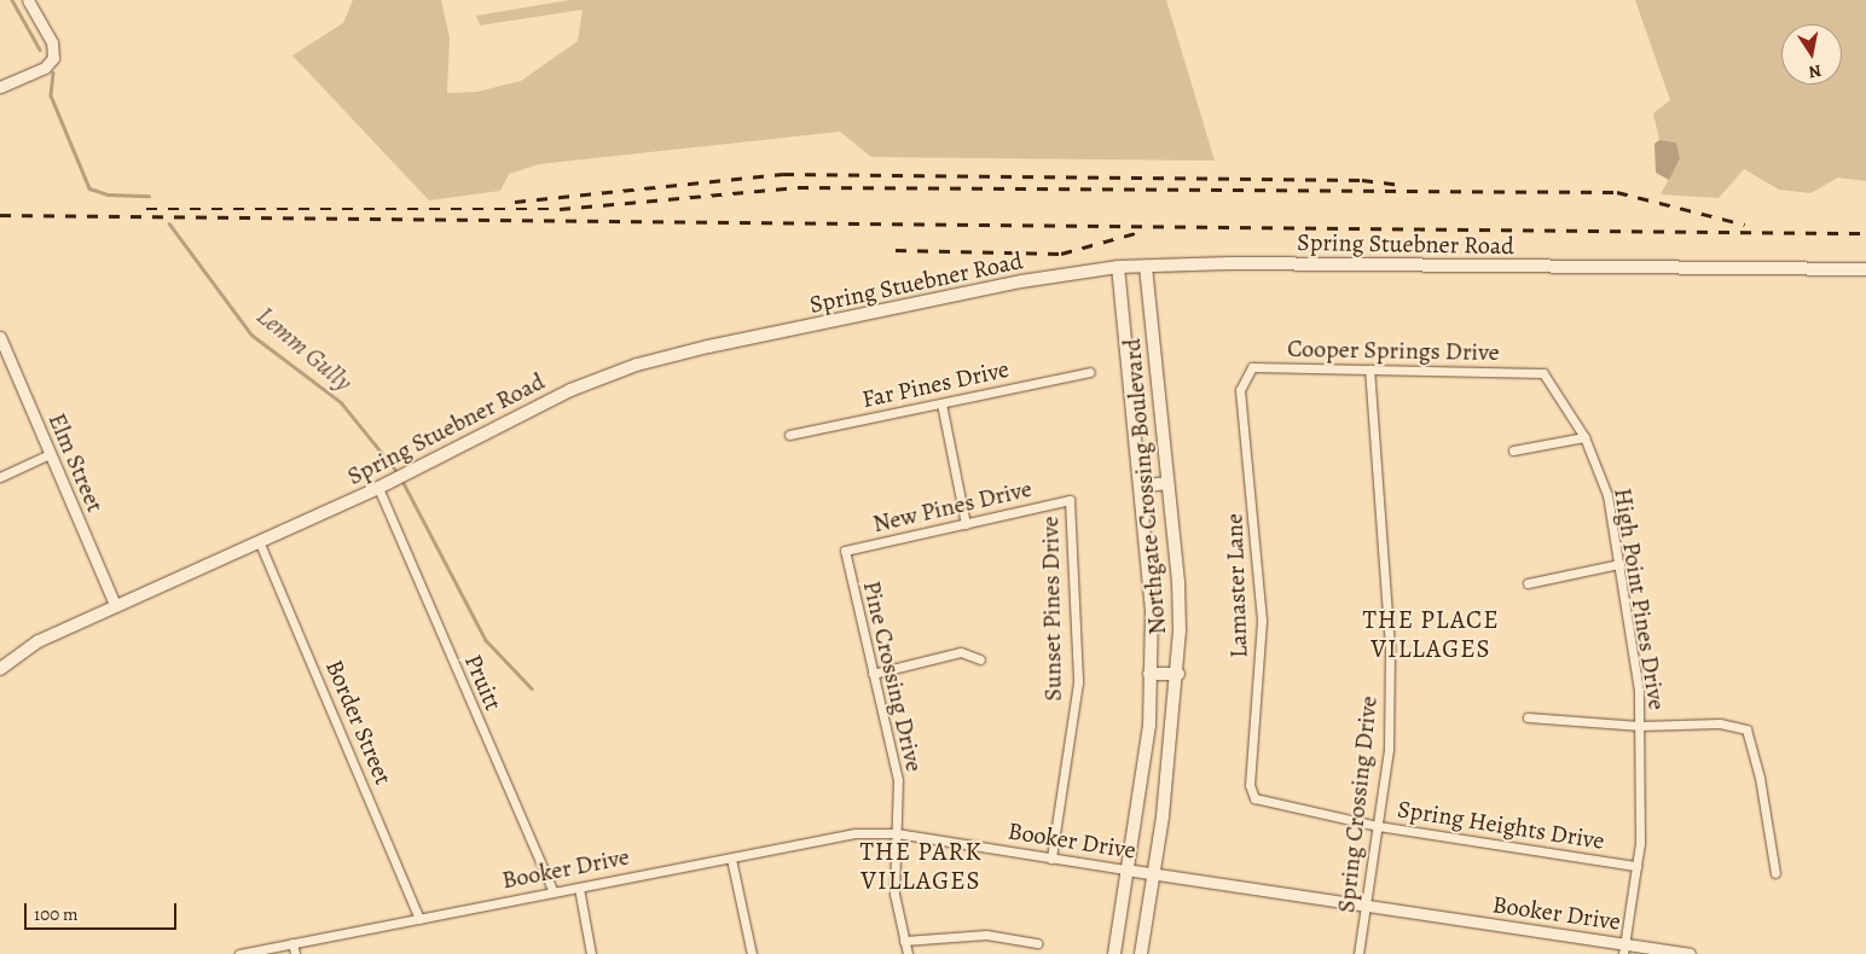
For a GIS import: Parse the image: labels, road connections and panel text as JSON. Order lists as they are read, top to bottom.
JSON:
{
  "streets": {
    "main road": ["Spring Stuebner Road", "Northgate Crossing Boulevard"],
    "street": [
      "Cooper Springs Drive",
      "Far Pines Drive",
      "Elm Street",
      "New Pines Drive",
      "Lamaster Lane",
      "High Point Pines Drive",
      "Sunset Pines Drive",
      "Pine Crossing Drive",
      "Pruitt",
      "Border Street",
      "Spring Crossing Drive",
      "Spring Heights Drive",
      "Booker Drive"
    ]
  },
  "crossings": [
    ["Spring Stuebner Road", "Elm Street"],
    ["Spring Stuebner Road", "Northgate Crossing Boulevard"],
    ["Spring Stuebner Road", "Pruitt"],
    ["Spring Stuebner Road", "Border Street"],
    ["Cooper Springs Drive", "Lamaster Lane"],
    ["Cooper Springs Drive", "High Point Pines Drive"],
    ["Cooper Springs Drive", "Spring Crossing Drive"],
    ["Northgate Crossing Boulevard", "Booker Drive"],
    ["New Pines Drive", "Sunset Pines Drive"],
    ["New Pines Drive", "Pine Crossing Drive"],
    ["Lamaster Lane", "Spring Heights Drive"],
    ["High Point Pines Drive", "Spring Heights Drive"],
    ["High Point Pines Drive", "Booker Drive"],
    ["Sunset Pines Drive", "Booker Drive"],
    ["Pine Crossing Drive", "Booker Drive"],
    ["Pruitt", "Booker Drive"],
    ["Border Street", "Booker Drive"],
    ["Spring Crossing Drive", "Spring Heights Drive"],
    ["Spring Crossing Drive", "Booker Drive"]
  ],
  "districts": ["THE PLACE VILLAGES", "THE PARK VILLAGES"],
  "water": ["Lemm Gully"],
  "scale_bar": "100 m",
  "north": "bottom"
}
